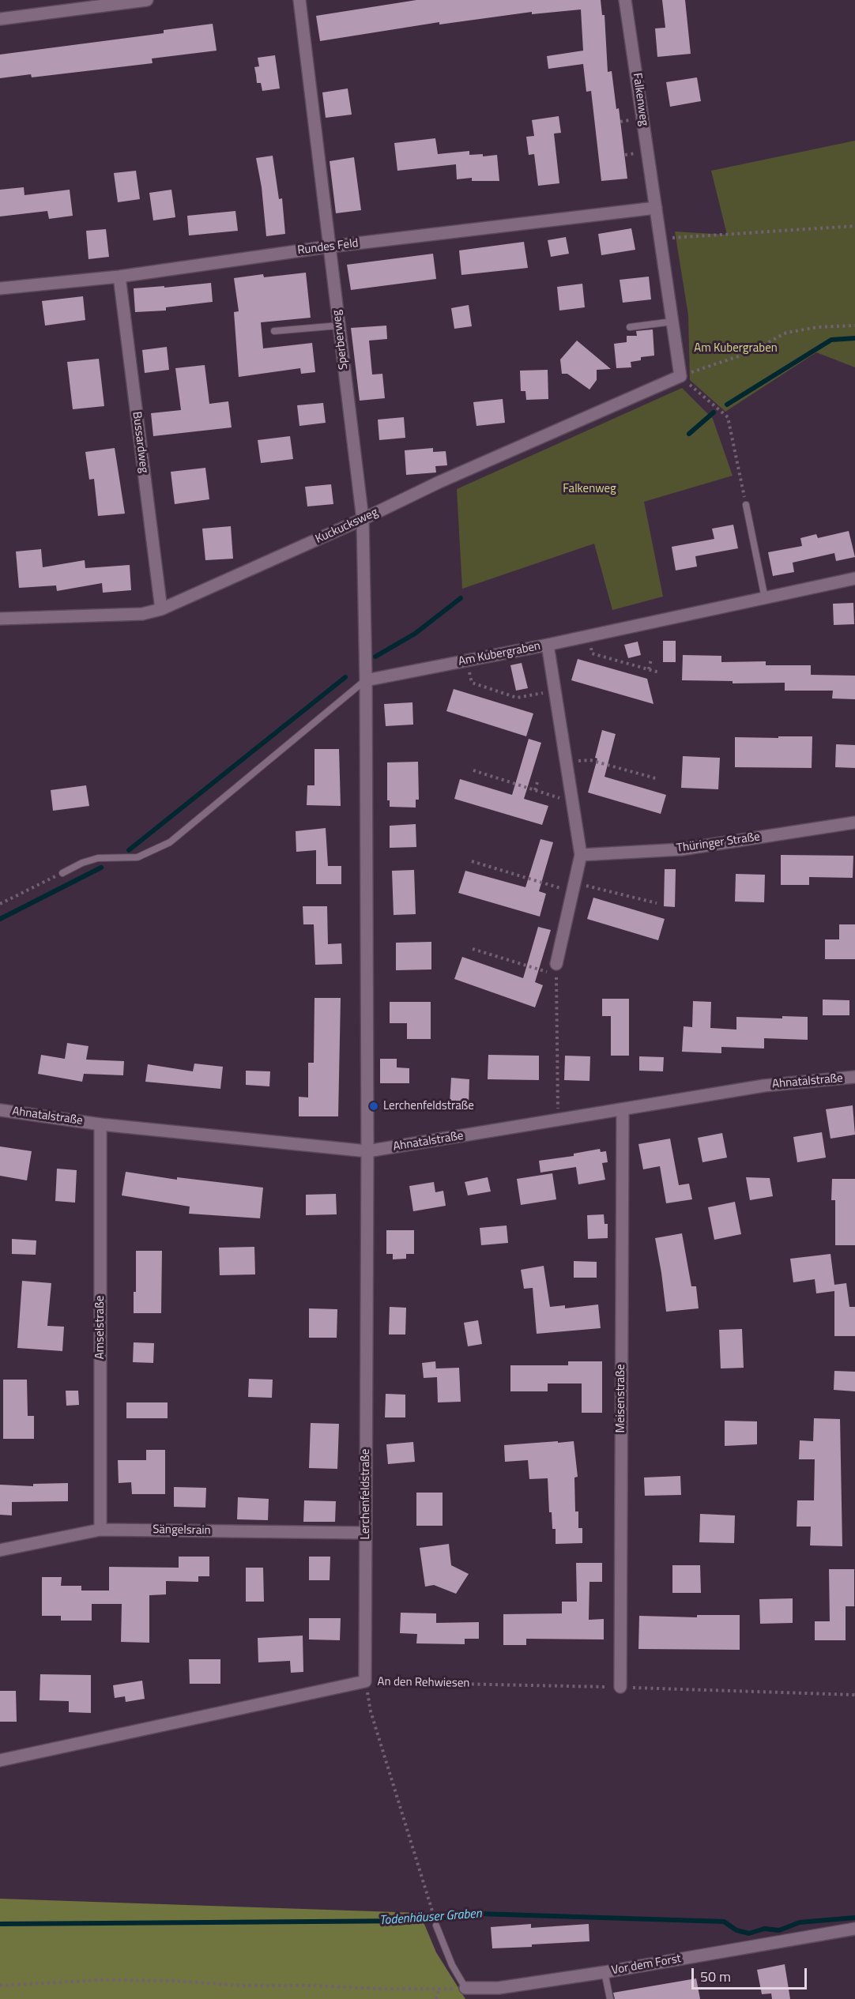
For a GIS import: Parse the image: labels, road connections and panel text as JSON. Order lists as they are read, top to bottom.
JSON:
{
  "streets": {
    "street": [
      "Falkenweg",
      "Rundes Feld",
      "Sperberweg",
      "Bussardweg",
      "Kuckucksweg",
      "Am Kubergraben",
      "Thüringer Straße",
      "Ahnatalstraße",
      "Amselstraße",
      "Meisenstraße",
      "Lerchenfeldstraße",
      "Sängelsrain",
      "An den Rehwiesen",
      "Vor dem Forst"
    ]
  },
  "crossings": [
    ["Falkenweg", "Rundes Feld"],
    ["Falkenweg", "Kuckucksweg"],
    ["Rundes Feld", "Sperberweg"],
    ["Rundes Feld", "Bussardweg"],
    ["Sperberweg", "Kuckucksweg"],
    ["Sperberweg", "Am Kubergraben"],
    ["Sperberweg", "Lerchenfeldstraße"],
    ["Bussardweg", "Kuckucksweg"],
    ["Am Kubergraben", "Lerchenfeldstraße"],
    ["Ahnatalstraße", "Amselstraße"],
    ["Ahnatalstraße", "Meisenstraße"],
    ["Ahnatalstraße", "Lerchenfeldstraße"],
    ["Amselstraße", "Sängelsrain"],
    ["Meisenstraße", "An den Rehwiesen"],
    ["Lerchenfeldstraße", "Sängelsrain"],
    ["Lerchenfeldstraße", "An den Rehwiesen"]
  ],
  "water": ["Todenhäuser Graben"],
  "parks": ["Am Kubergraben", "Falkenweg"],
  "places": ["Lerchenfeldstraße"],
  "scale_bar": "50 m"
}
